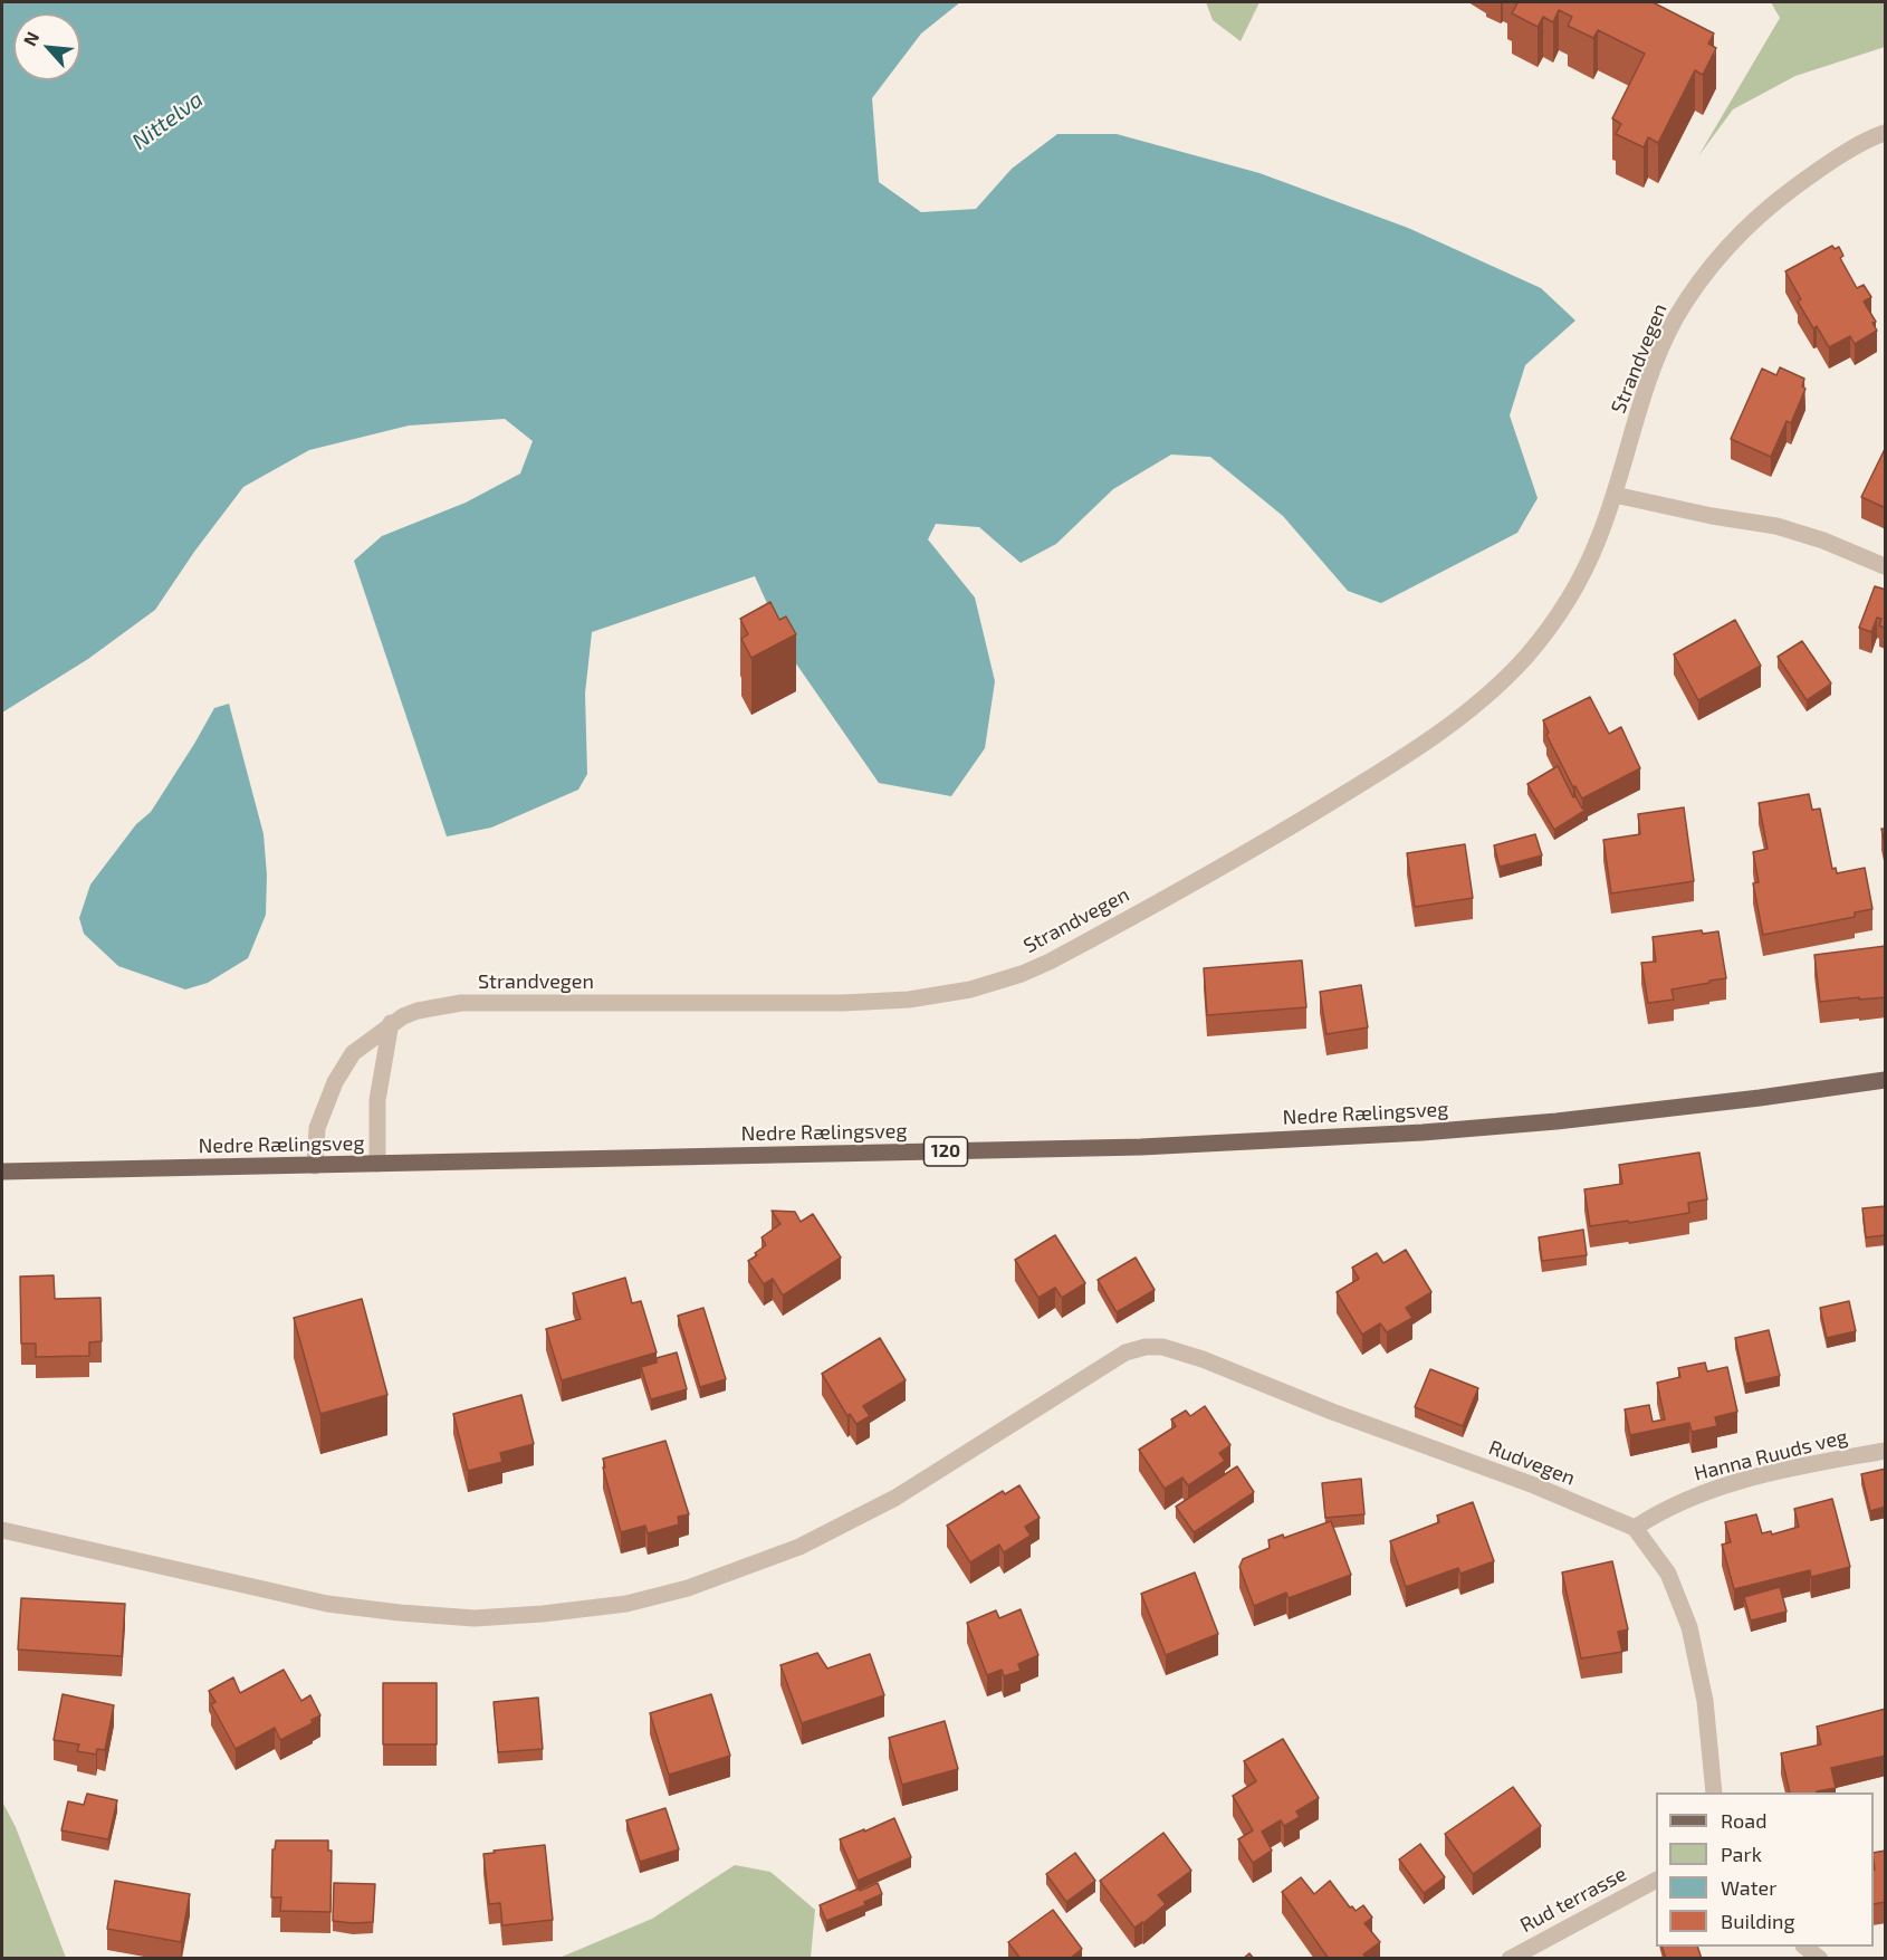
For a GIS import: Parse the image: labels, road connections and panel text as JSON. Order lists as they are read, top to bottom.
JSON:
{
  "streets": {
    "main road": ["Nedre Rælingsveg", "120"],
    "street": [
      "Strandvegen",
      "Hanna Ruuds veg",
      "Rudvegen",
      "Rud terrasse"
    ]
  },
  "crossings": [
    ["Strandvegen", "Nedre Rælingsveg"],
    ["Hanna Ruuds veg", "Rudvegen"]
  ],
  "water": ["Nittelva"],
  "legend": [
    "Road",
    "Park",
    "Water",
    "Building"
  ],
  "north": "top left"
}
